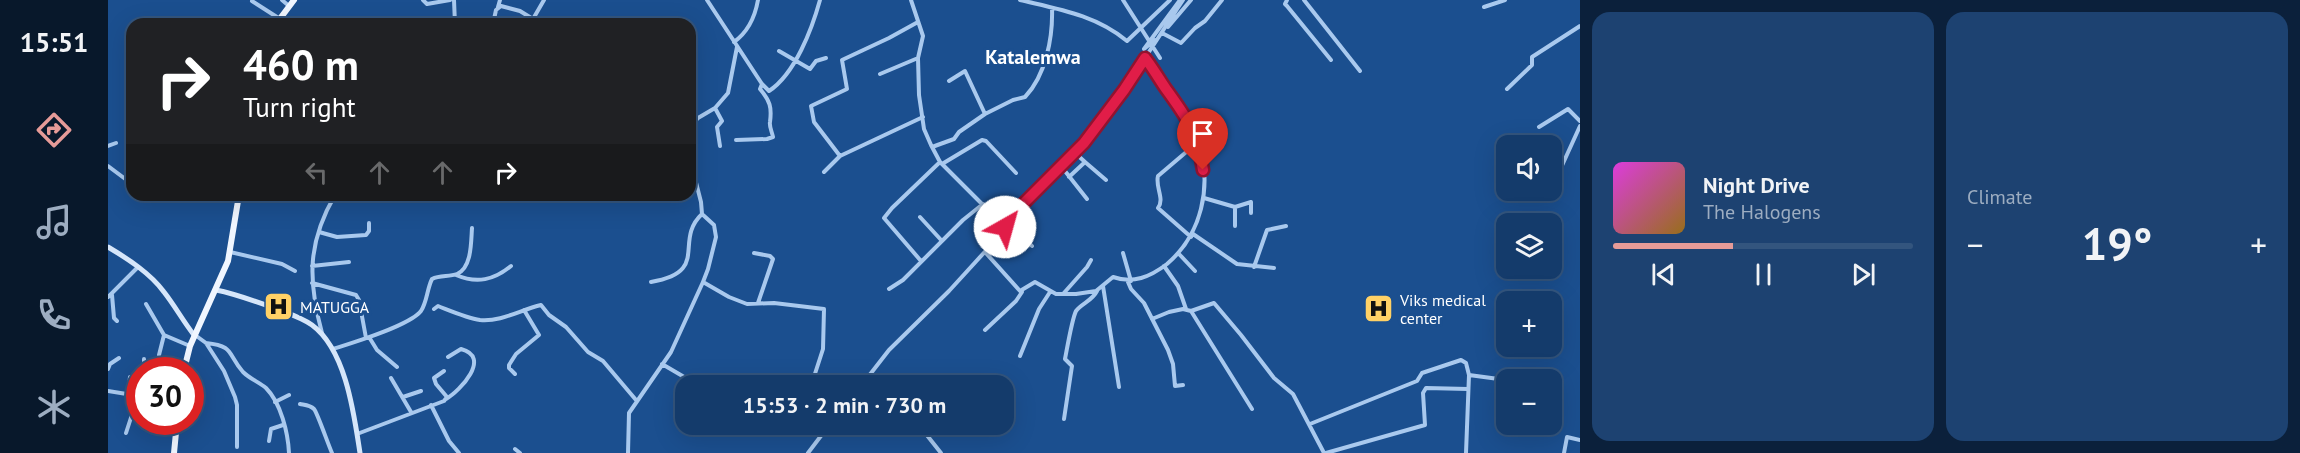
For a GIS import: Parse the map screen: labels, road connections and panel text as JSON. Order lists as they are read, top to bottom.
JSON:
{
  "districts": ["Katalemwa"],
  "places": {
    "hospital": ["MATUGGA", "Viks medical center"]
  },
  "page": {
    "tabs": "15:51",
    "tile": "Climate",
    "turn": ["460 m", "Turn right"],
    "map_buttons": ["+", "−"],
    "song": ["Night Drive", "The Halogens"],
    "heat": ["−", "19°", "+"],
    "limit": "30",
    "trip": "15:53 · 2 min · 730 m"
  }
}
